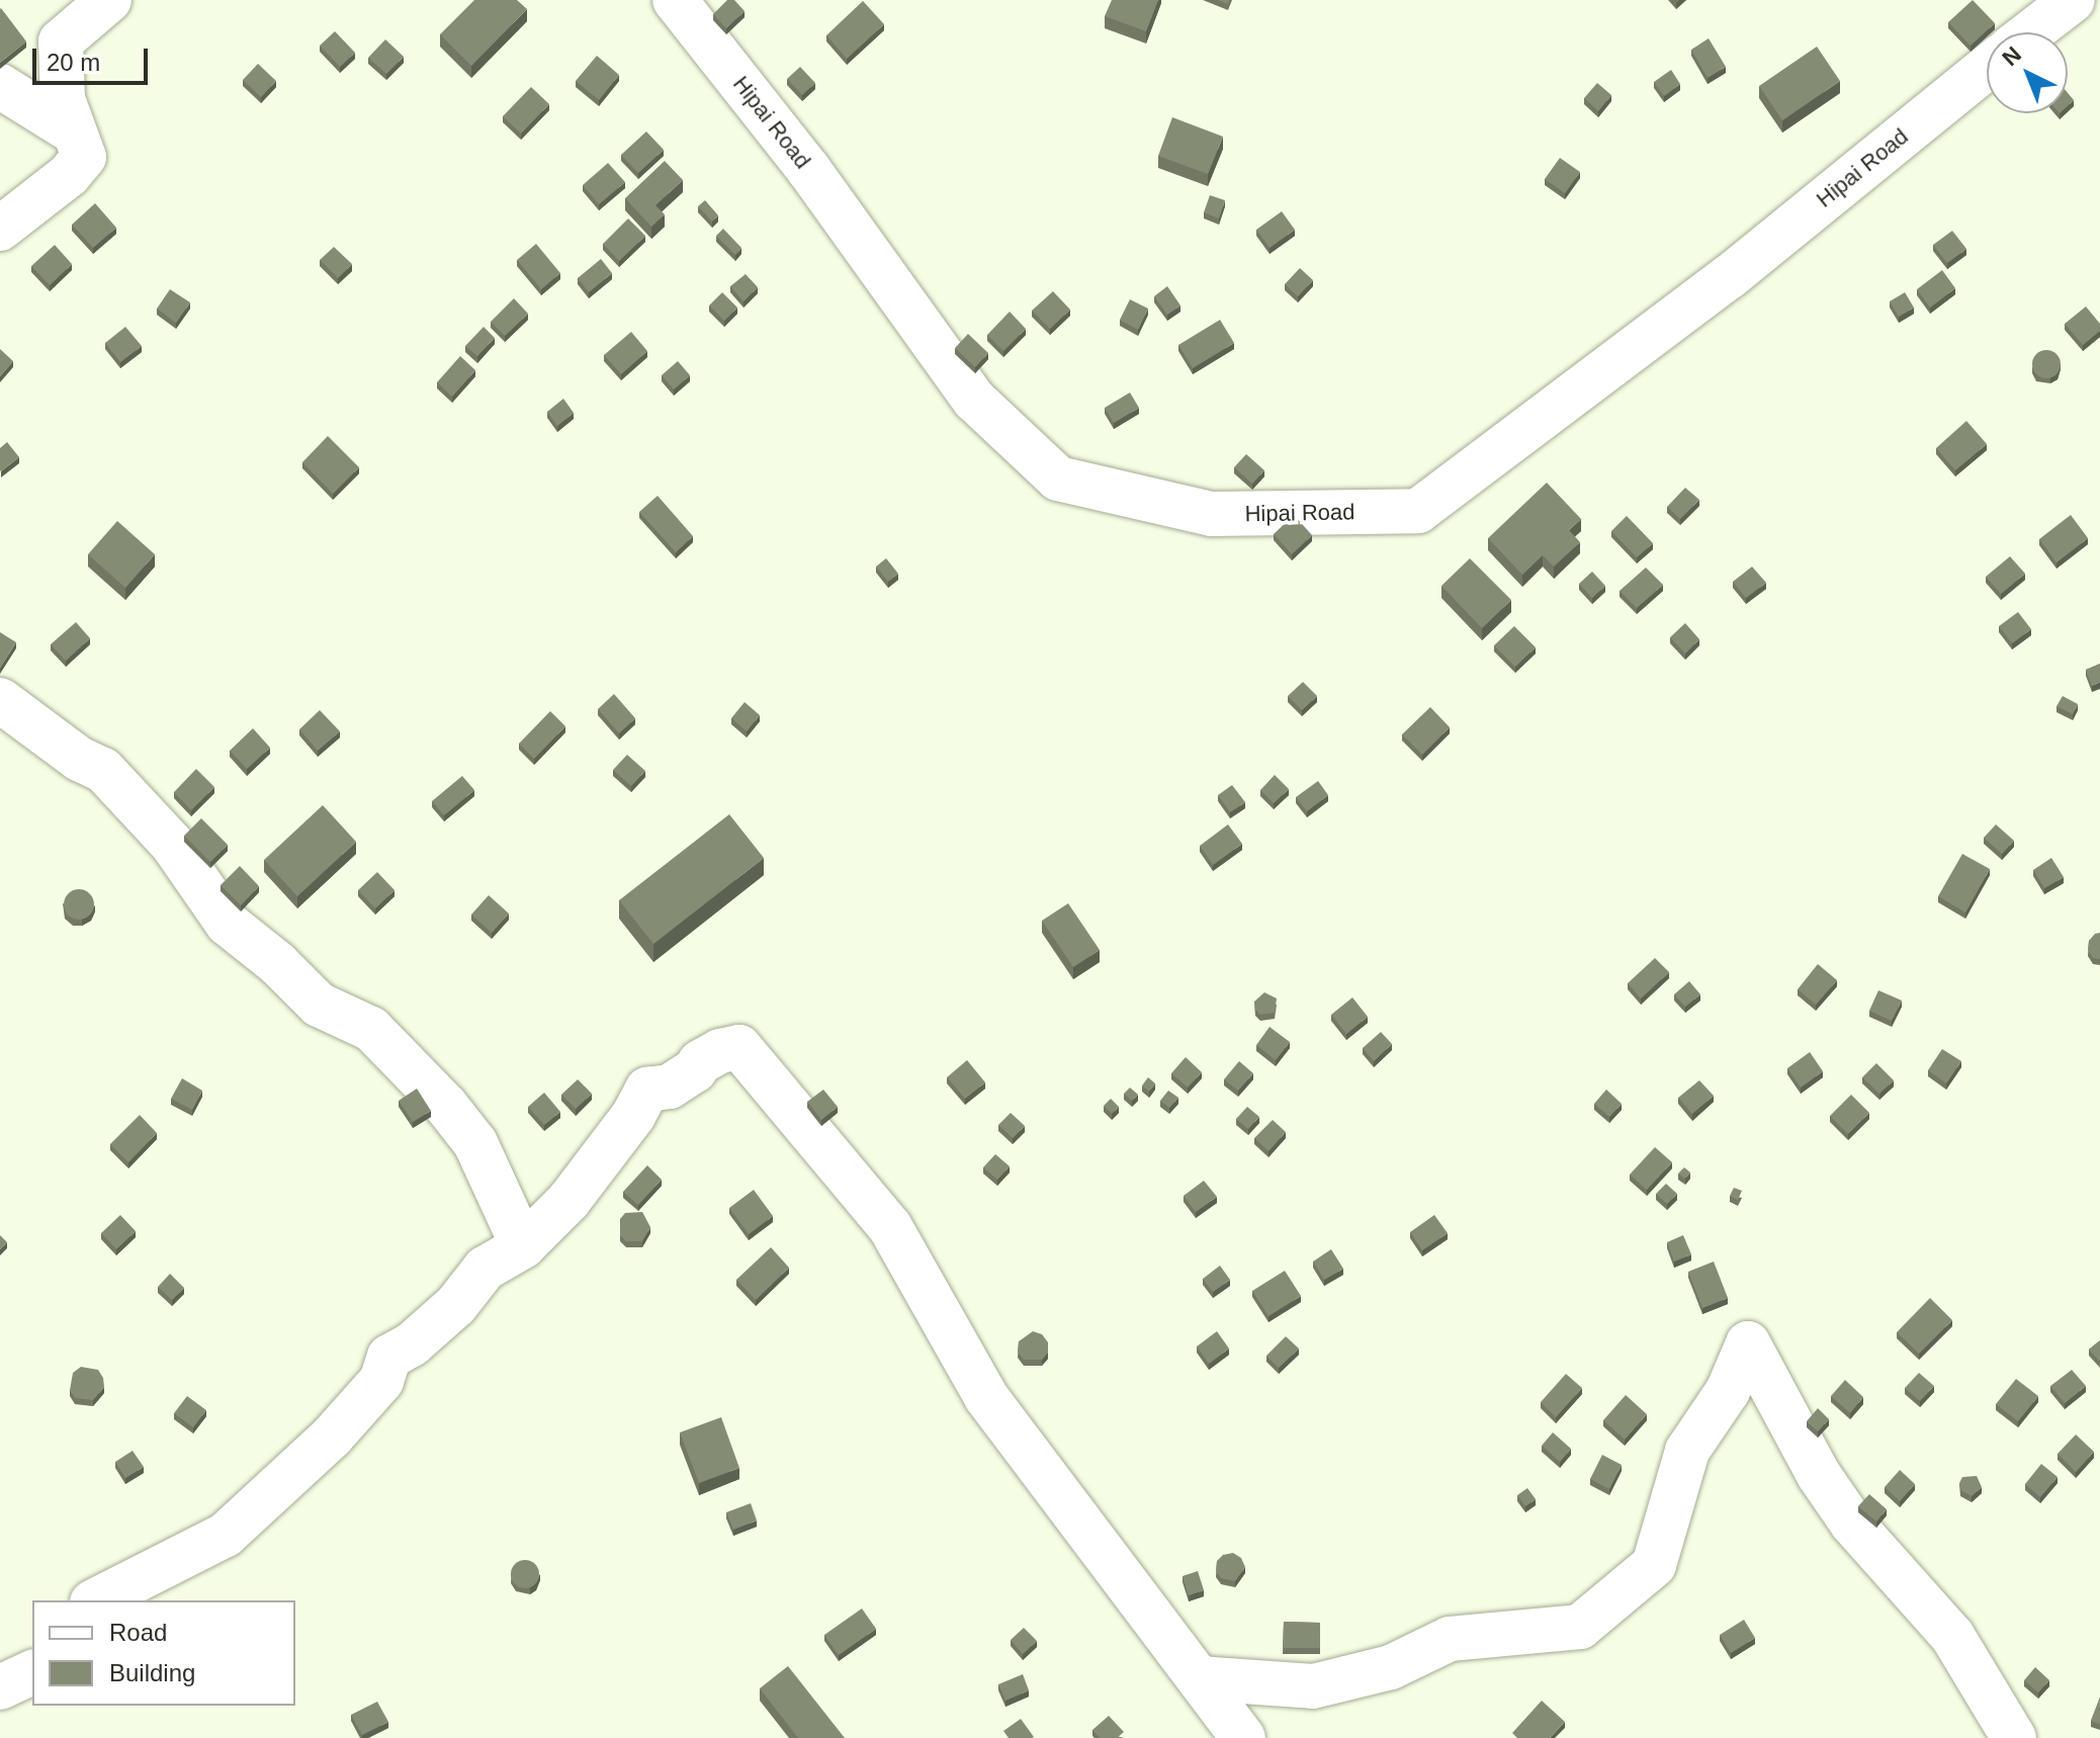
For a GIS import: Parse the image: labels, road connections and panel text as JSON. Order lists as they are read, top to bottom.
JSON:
{
  "streets": {
    "street": ["Hipai Road"]
  },
  "legend": ["Road", "Building"],
  "scale_bar": "20 m",
  "north": "top left"
}
